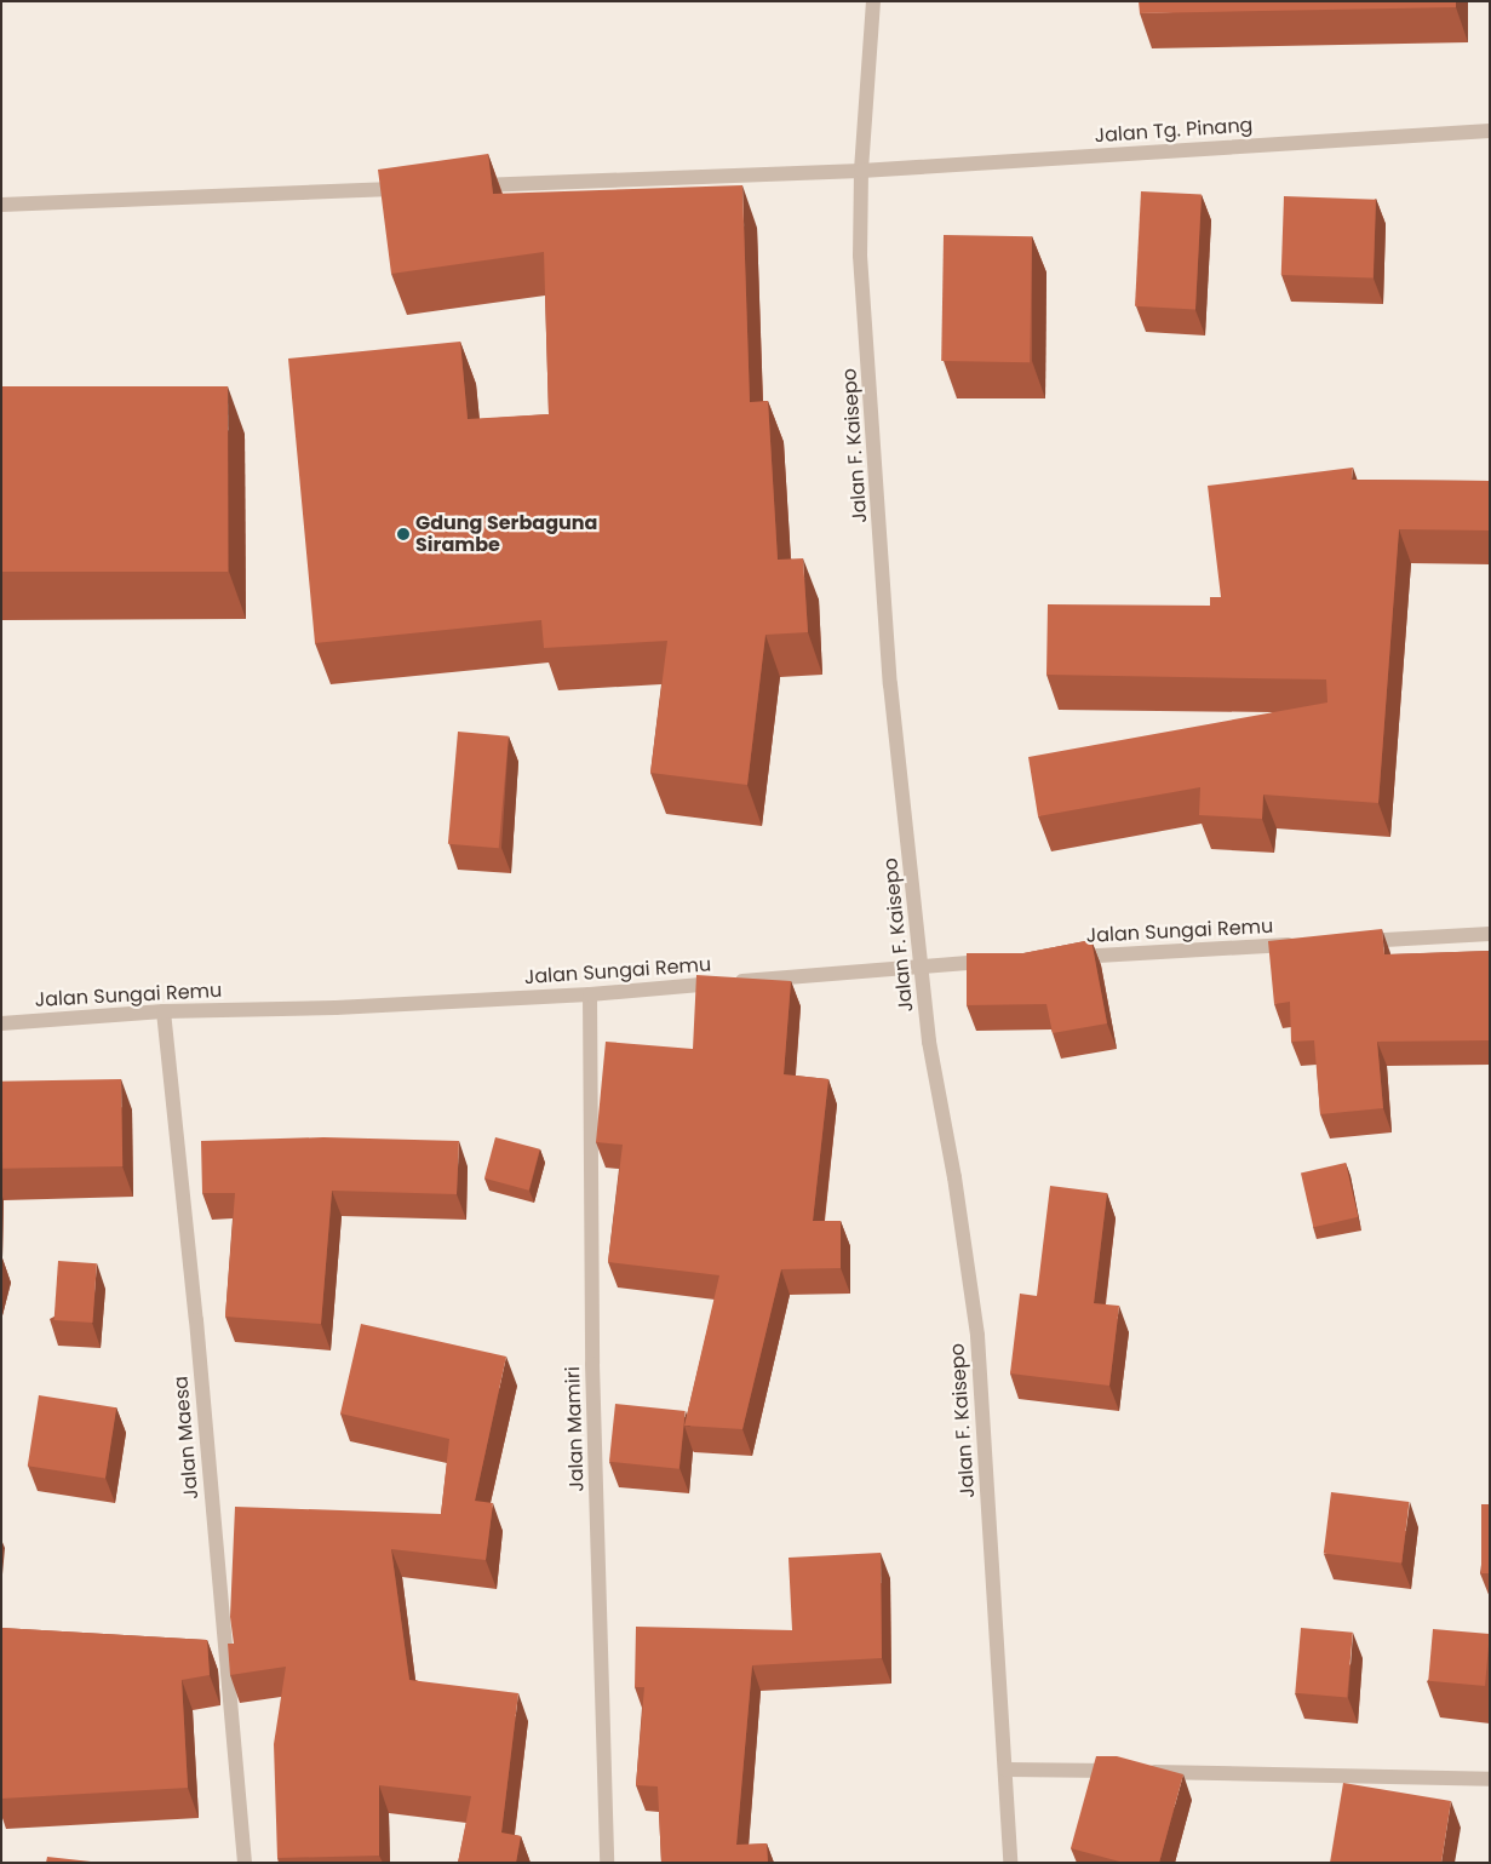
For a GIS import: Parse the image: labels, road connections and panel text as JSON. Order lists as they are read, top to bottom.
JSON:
{
  "streets": {
    "street": [
      "Jalan Tg. Pinang",
      "Jalan F. Kaisepo",
      "Jalan Sungai Remu",
      "Jalan Mamiri",
      "Jalan Maesa"
    ]
  },
  "crossings": [
    ["Jalan Tg. Pinang", "Jalan F. Kaisepo"],
    ["Jalan F. Kaisepo", "Jalan Sungai Remu"],
    ["Jalan Sungai Remu", "Jalan Mamiri"],
    ["Jalan Sungai Remu", "Jalan Maesa"]
  ],
  "places": ["Gdung Serbaguna Sirambe"]
}
